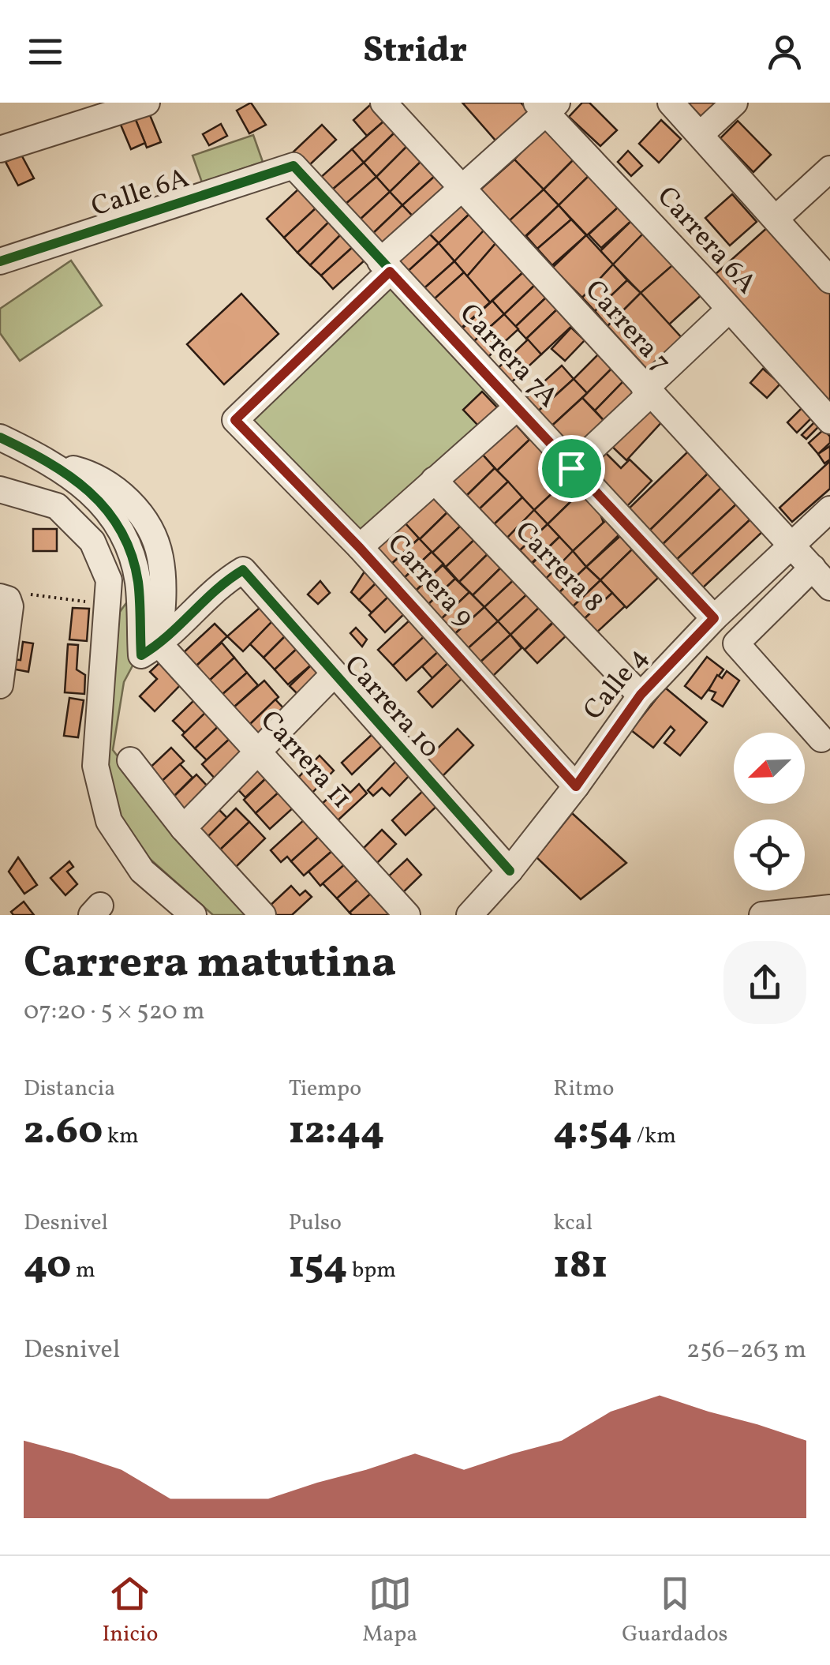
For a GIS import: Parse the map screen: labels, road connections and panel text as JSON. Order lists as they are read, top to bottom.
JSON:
{
  "streets": {
    "street": [
      "Calle 6A",
      "Carrera 6A",
      "Carrera 7",
      "Carrera 7A",
      "Carrera 8",
      "Carrera 9",
      "Calle 4",
      "Carrera 10",
      "Carrera 11"
    ]
  },
  "crossings": [
    ["Calle 6A", "Carrera 7A"],
    ["Carrera 7", "Calle 4"],
    ["Carrera 7A", "Carrera 9"],
    ["Carrera 7A", "Calle 4"],
    ["Carrera 8", "Calle 4"],
    ["Carrera 9", "Calle 4"],
    ["Calle 4", "Carrera 10"],
    ["Carrera 10", "Carrera 11"]
  ],
  "north": "bottom left",
  "page": {
    "header": "Stridr",
    "heading": ["Carrera matutina", "07:20 · 5 × 520 m"],
    "stats": [
      ["Distancia", "2.60 km"],
      ["Tiempo", "12:44"],
      ["Ritmo", "4:54 /km"],
      ["Desnivel", "40 m"],
      ["Pulso", "154 bpm"],
      ["kcal", "181"]
    ],
    "chart": ["Desnivel", "256–263 m"],
    "tabs": ["Inicio", "Mapa", "Guardados"]
  }
}
